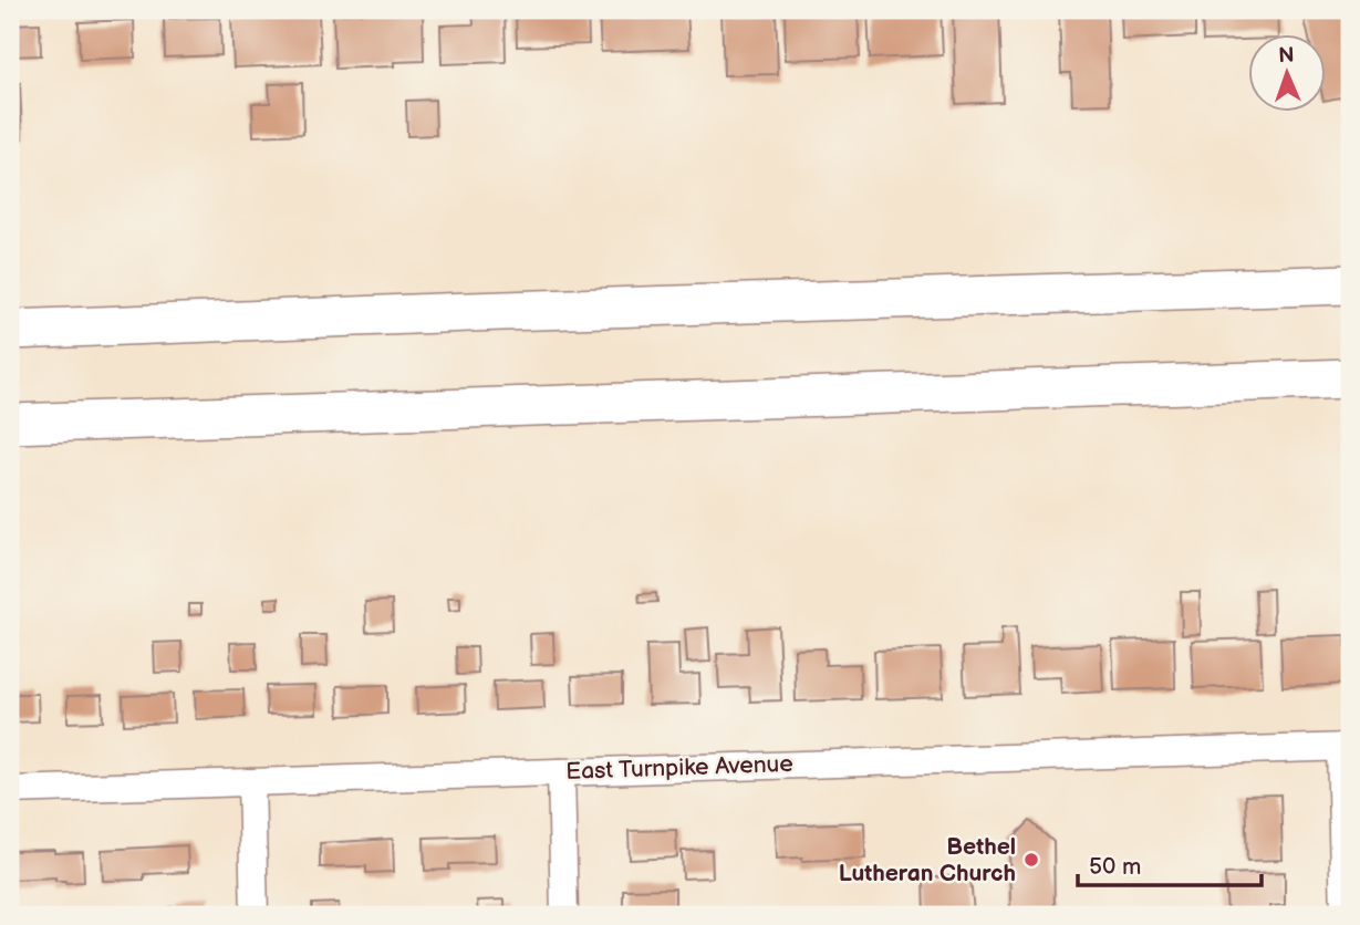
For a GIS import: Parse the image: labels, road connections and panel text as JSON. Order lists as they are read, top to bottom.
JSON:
{
  "streets": {
    "street": ["East Turnpike Avenue"]
  },
  "places": ["Bethel Lutheran Church"],
  "scale_bar": "50 m",
  "north": "top"
}
